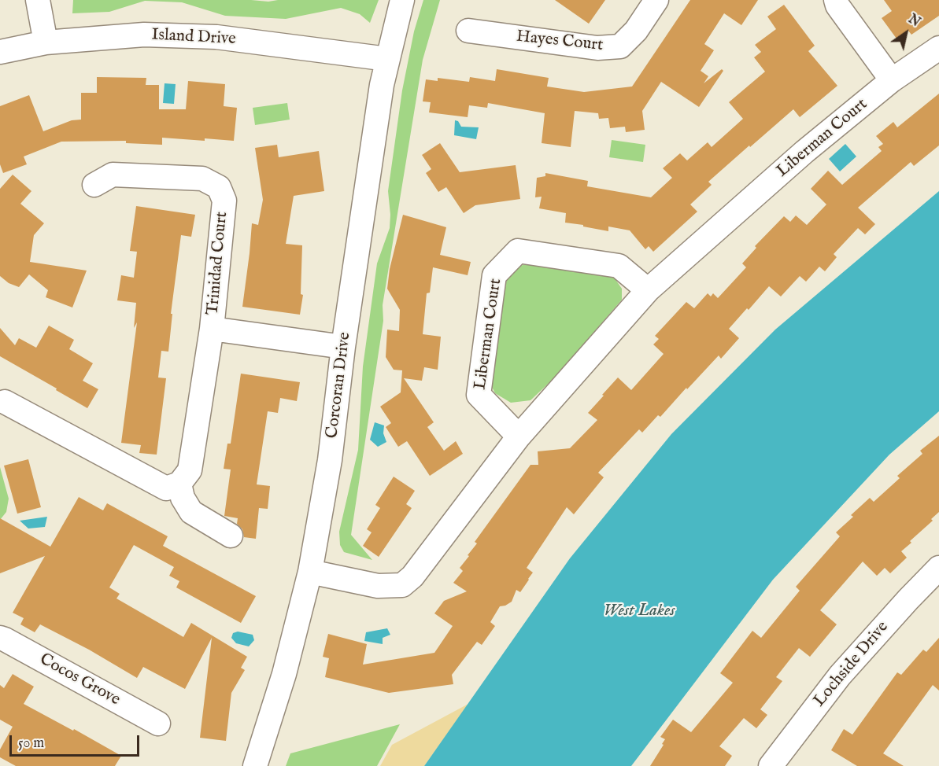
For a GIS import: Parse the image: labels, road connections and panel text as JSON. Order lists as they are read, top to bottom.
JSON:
{
  "streets": {
    "street": [
      "Island Drive",
      "Hayes Court",
      "Liberman Court",
      "Trinidad Court",
      "Corcoran Drive",
      "Lochside Drive",
      "Cocos Grove"
    ]
  },
  "crossings": [
    ["Island Drive", "Corcoran Drive"],
    ["Liberman Court", "Corcoran Drive"],
    ["Trinidad Court", "Corcoran Drive"]
  ],
  "water": ["West Lakes"],
  "scale_bar": "50 m",
  "north": "top right"
}
